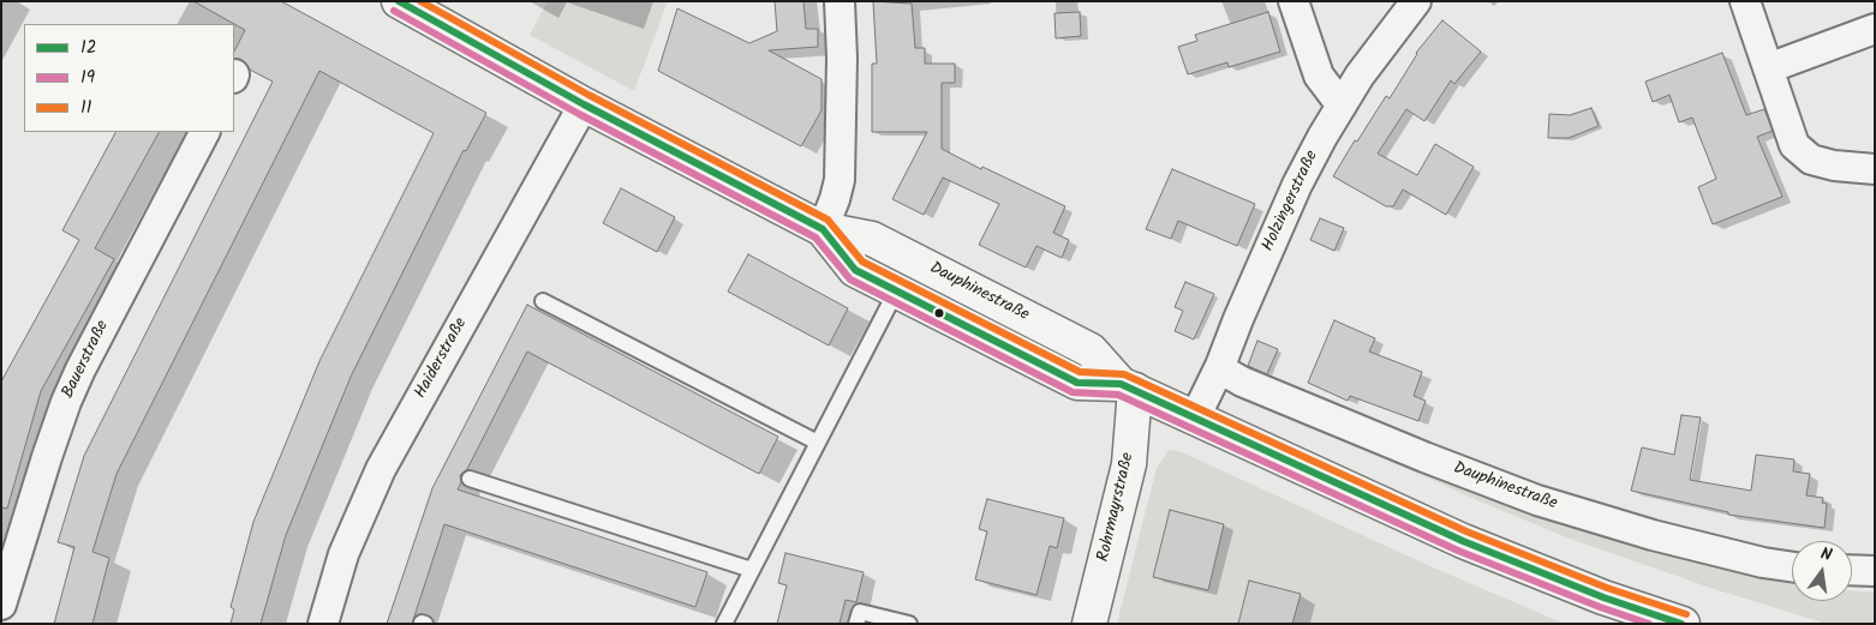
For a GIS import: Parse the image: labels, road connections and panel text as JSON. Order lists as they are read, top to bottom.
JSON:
{
  "streets": {
    "main road": ["Dauphinestraße", "Rohrmayrstraße"],
    "street": ["Holzingerstraße", "Haiderstraße", "Bauerstraße"]
  },
  "crossings": [
    ["Holzingerstraße", "Dauphinestraße"],
    ["Dauphinestraße", "Haiderstraße"],
    ["Dauphinestraße", "Rohrmayrstraße"]
  ],
  "lines": ["transit line 12", "transit line 11", "transit line 19"],
  "legend": ["12", "19", "11"],
  "north": "top"
}
